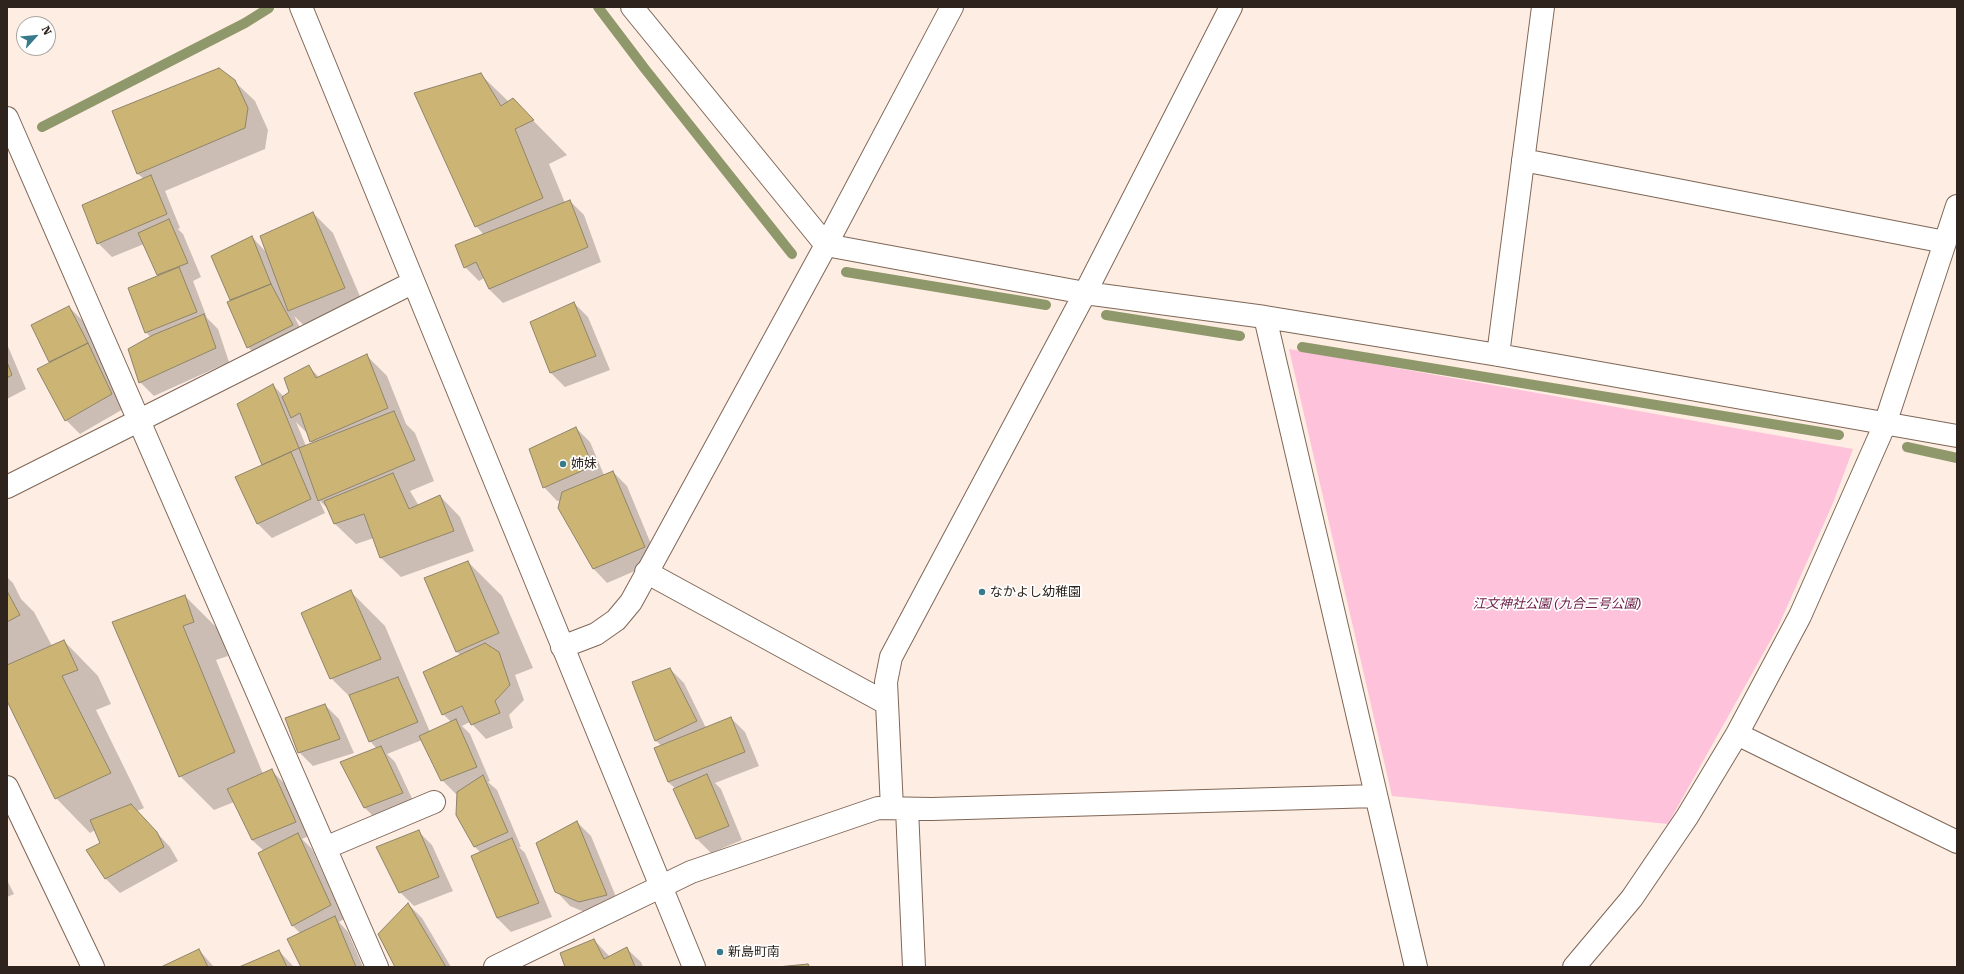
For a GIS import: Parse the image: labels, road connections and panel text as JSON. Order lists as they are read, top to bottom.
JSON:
{
  "parks": ["江文神社公園 (九合三号公園)"],
  "places": ["姉妹", "なかよし幼稚園", "新島町南"],
  "north": "top right"
}
